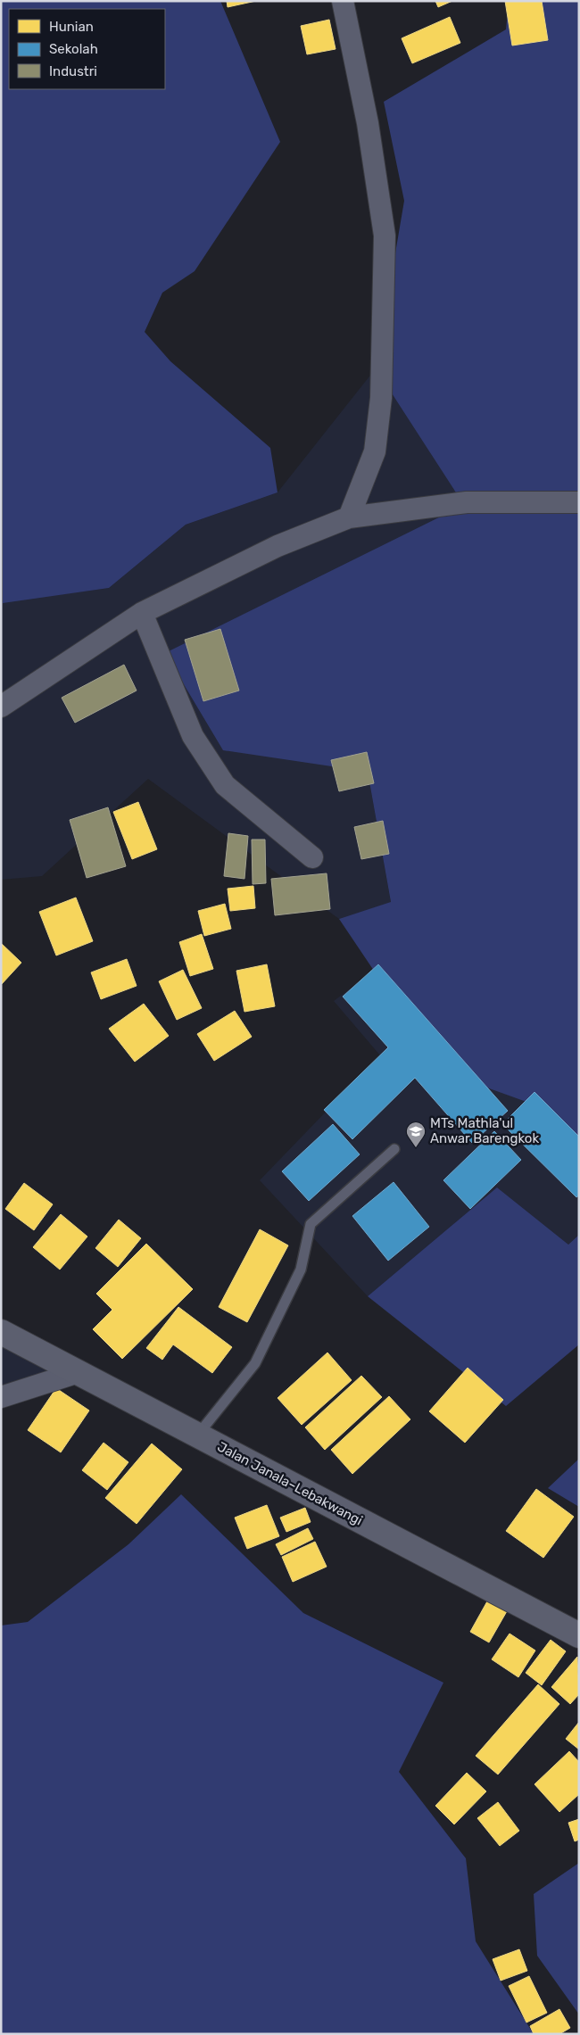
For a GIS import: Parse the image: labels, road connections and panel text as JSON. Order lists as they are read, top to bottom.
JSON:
{
  "streets": {
    "main road": ["Jalan Janala–Lebakwangi"]
  },
  "places": {
    "school or university": ["MTs Mathla'ul Anwar Barengkok"]
  },
  "legend": ["Hunian", "Sekolah", "Industri"]
}
